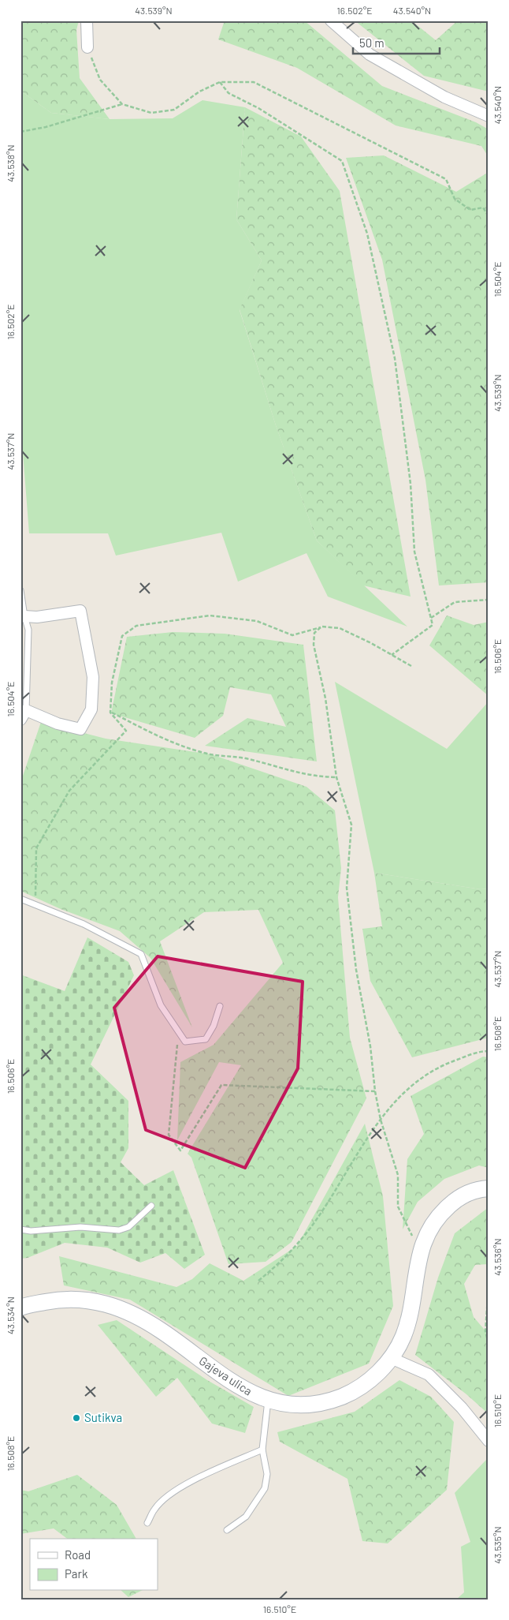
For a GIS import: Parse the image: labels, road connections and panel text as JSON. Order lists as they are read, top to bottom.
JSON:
{
  "streets": {
    "main road": ["Gajeva ulica"]
  },
  "places": ["Sutikva"],
  "legend": ["Road", "Park"],
  "scale_bar": "50 m",
  "coordinates": [
    "43.539°N",
    "16.502°E",
    "43.540°N",
    "43.538°N",
    "16.504°E",
    "43.537°N",
    "16.506°E",
    "16.508°E",
    "43.536°N",
    "43.534°N",
    "16.510°E",
    "43.535°N"
  ]
}
